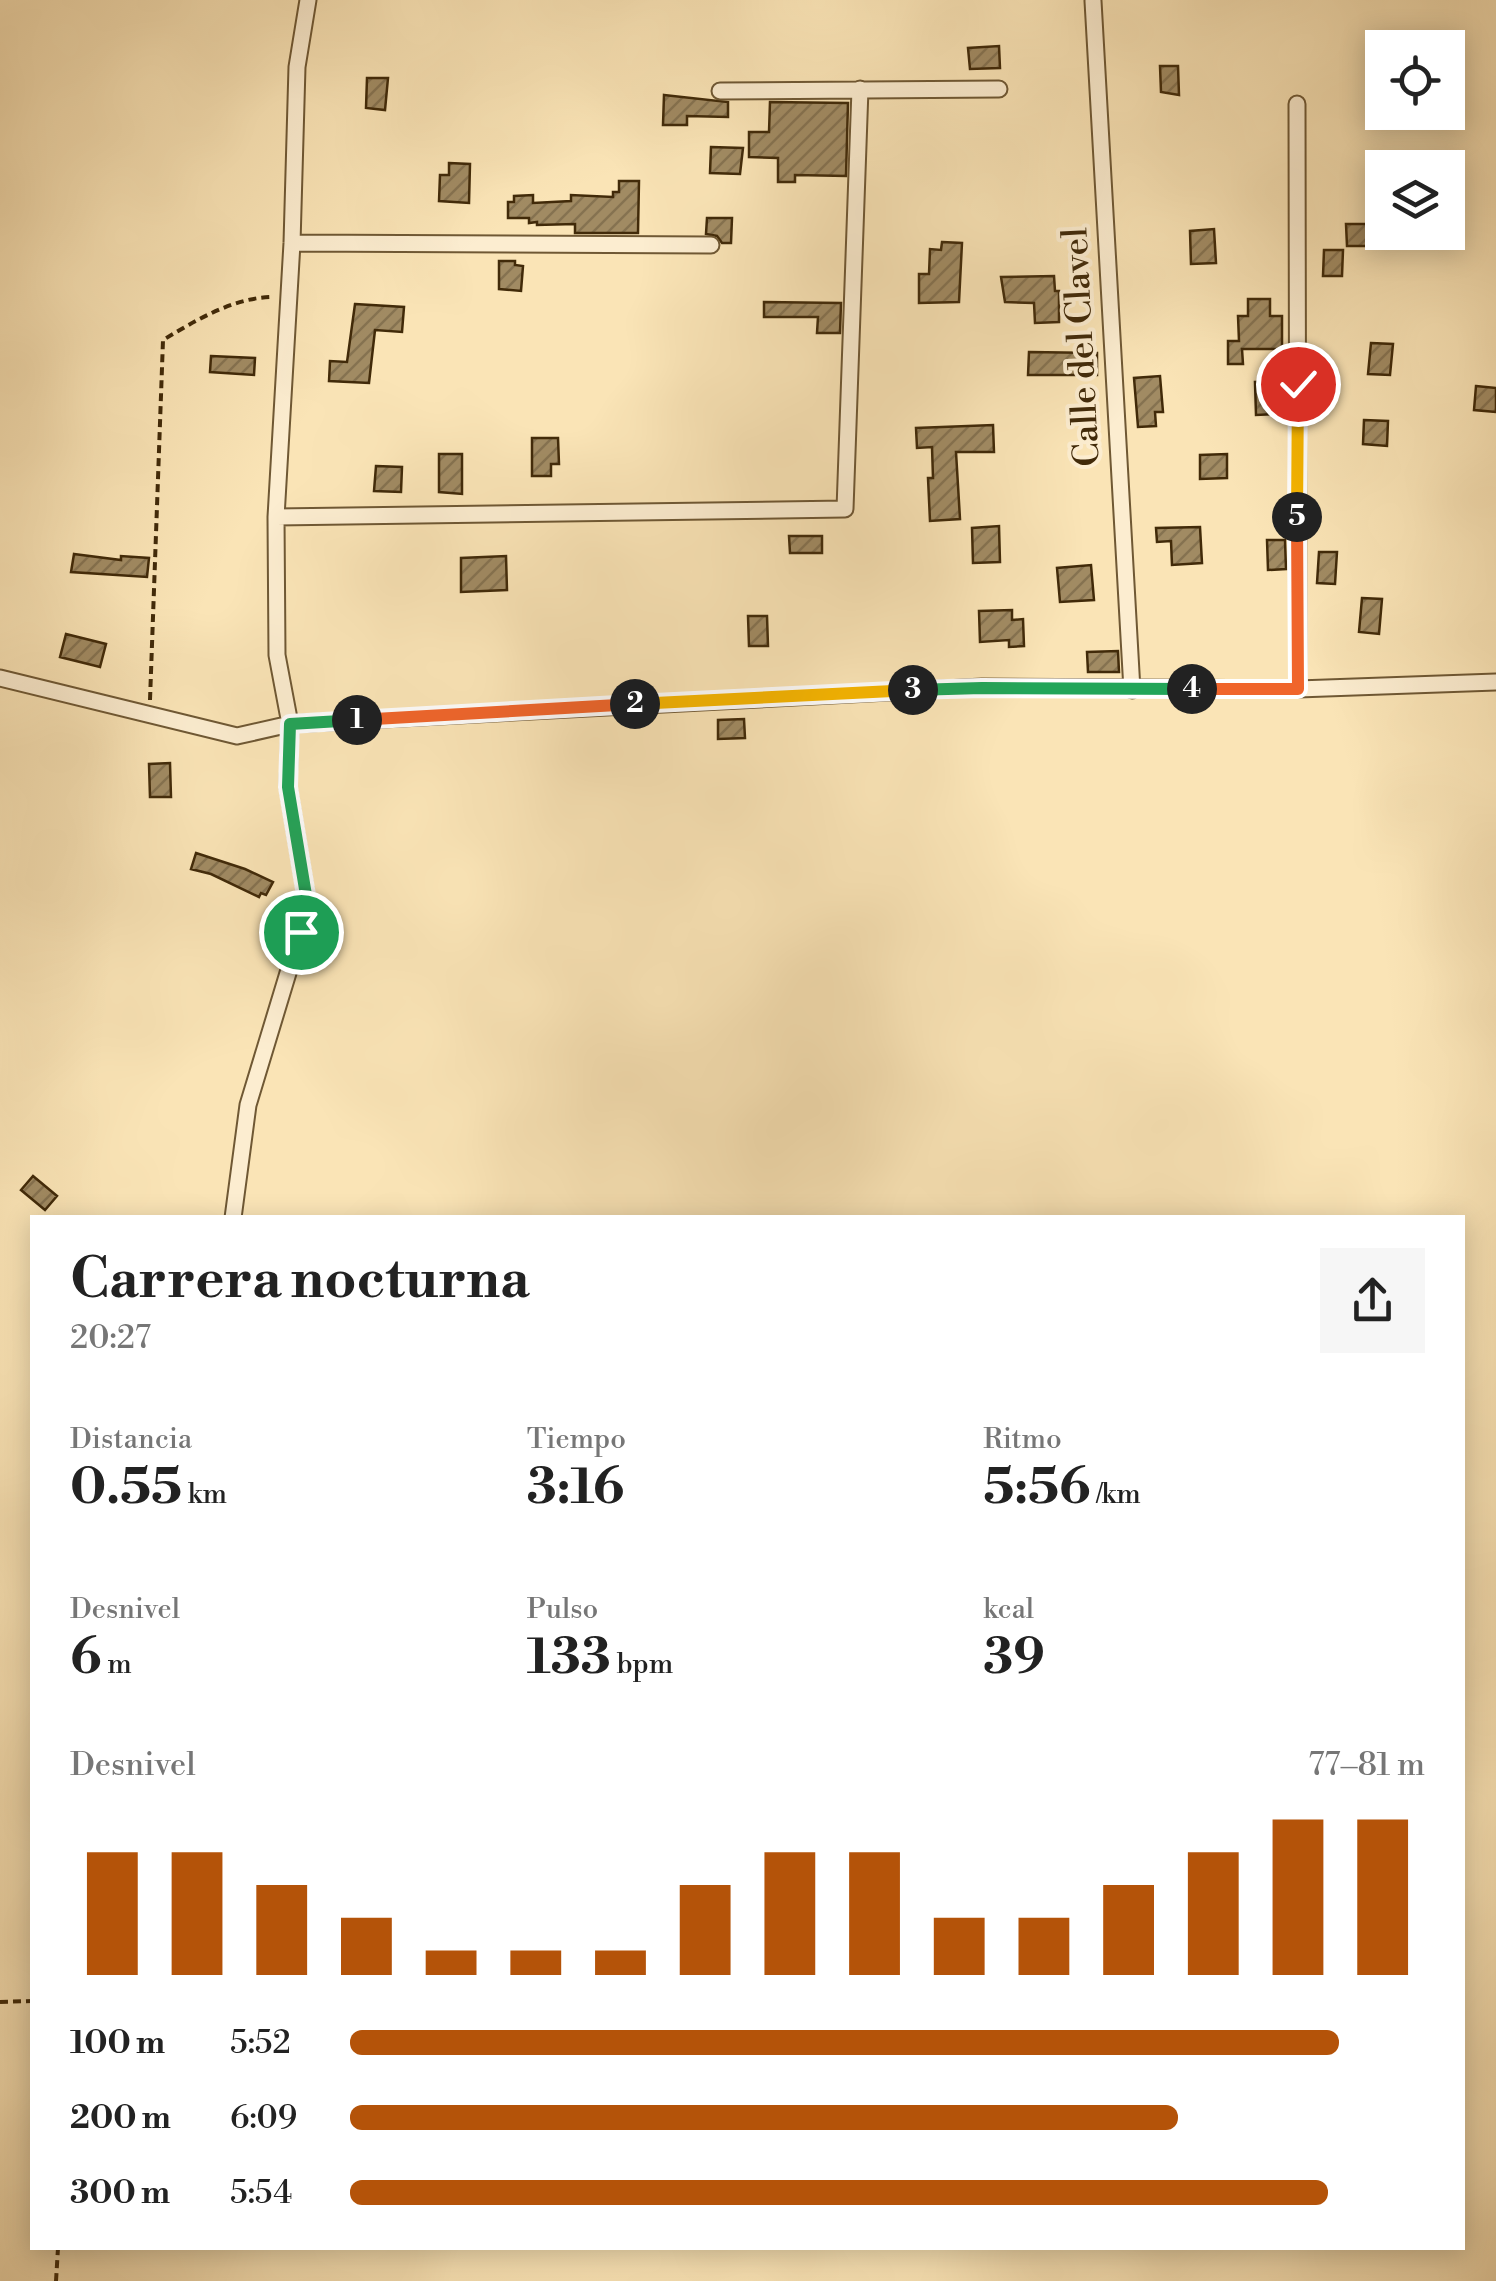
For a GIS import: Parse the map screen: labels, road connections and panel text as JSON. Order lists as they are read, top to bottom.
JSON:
{
  "streets": {
    "street": ["Calle del Clavel"]
  },
  "page": {
    "pins": [
      "5",
      "4",
      "3",
      "2",
      "1"
    ],
    "heading": ["Carrera nocturna", "20:27"],
    "stats": [
      ["Distancia", "0.55 km"],
      ["Tiempo", "3:16"],
      ["Ritmo", "5:56 /km"],
      ["Desnivel", "6 m"],
      ["Pulso", "133 bpm"],
      ["kcal", "39"]
    ],
    "chart": ["Desnivel", "77–81 m"],
    "list": [
      {
        "name": "100 m",
        "note": "5:52"
      },
      {
        "name": "200 m",
        "note": "6:09"
      },
      {
        "name": "300 m",
        "note": "5:54"
      }
    ]
  }
}
